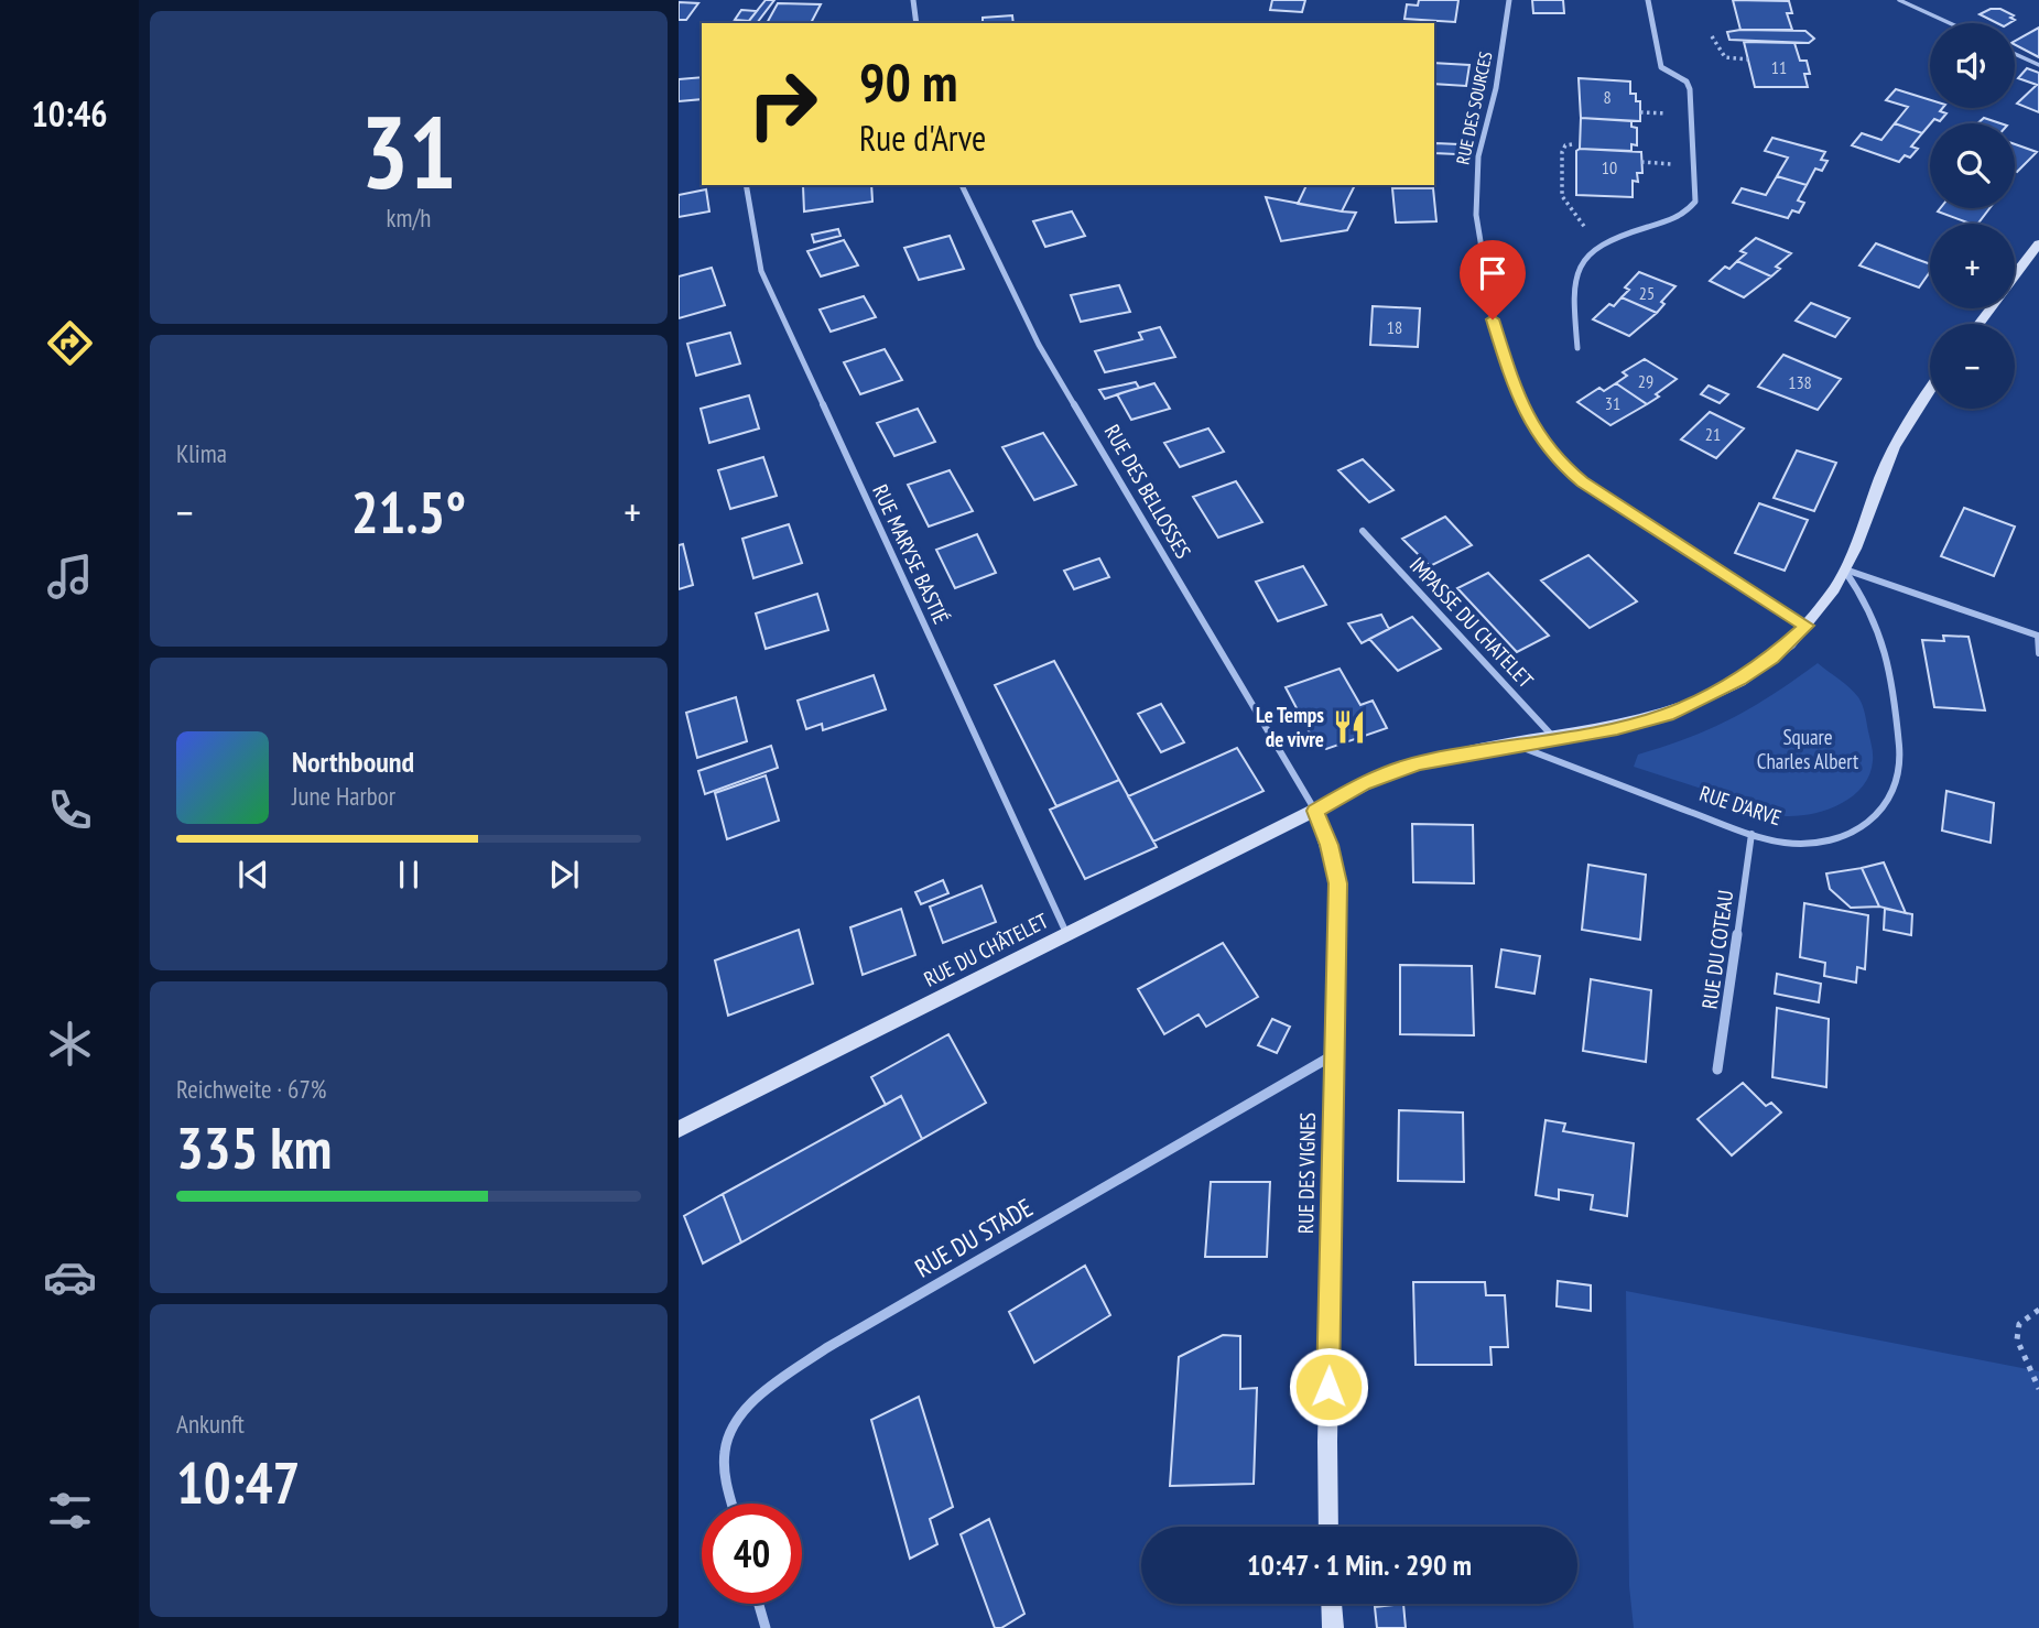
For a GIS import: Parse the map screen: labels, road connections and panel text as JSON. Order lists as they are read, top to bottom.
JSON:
{
  "streets": {
    "main road": ["RUE DU CHÂTELET", "RUE DES VIGNES"],
    "street": [
      "RUE DES SOURCES",
      "RUE DES BELLOSSES",
      "RUE MARYSE BASTIÉ",
      "IMPASSE DU CHATELET",
      "RUE D'ARVE",
      "RUE DU COTEAU",
      "RUE DU STADE"
    ]
  },
  "crossings": [
    ["RUE DES BELLOSSES", "RUE DU CHÂTELET"],
    ["RUE DES BELLOSSES", "RUE DES VIGNES"],
    ["RUE MARYSE BASTIÉ", "RUE DU CHÂTELET"],
    ["RUE D'ARVE", "RUE DU COTEAU"],
    ["RUE DU CHÂTELET", "RUE DES VIGNES"],
    ["RUE DES VIGNES", "RUE DU STADE"]
  ],
  "parks": ["Square Charles Albert"],
  "places": {
    "restaurant": ["Le Temps de vivre"]
  },
  "house_numbers": [
    "11",
    "8",
    "10",
    "25",
    "18",
    "29",
    "138",
    "31",
    "21"
  ],
  "page": {
    "tabs": "10:46",
    "tile": [
      ["31", "km/h"],
      "Klima",
      ["Reichweite · 67%", "335 km"],
      ["Ankunft", "10:47"]
    ],
    "map_buttons": ["+", "−"],
    "turn": ["90 m", "Rue d'Arve"],
    "heat": ["−", "21.5°", "+"],
    "song": ["Northbound", "June Harbor"],
    "limit": "40",
    "trip": "10:47 · 1 Min. · 290 m"
  }
}
